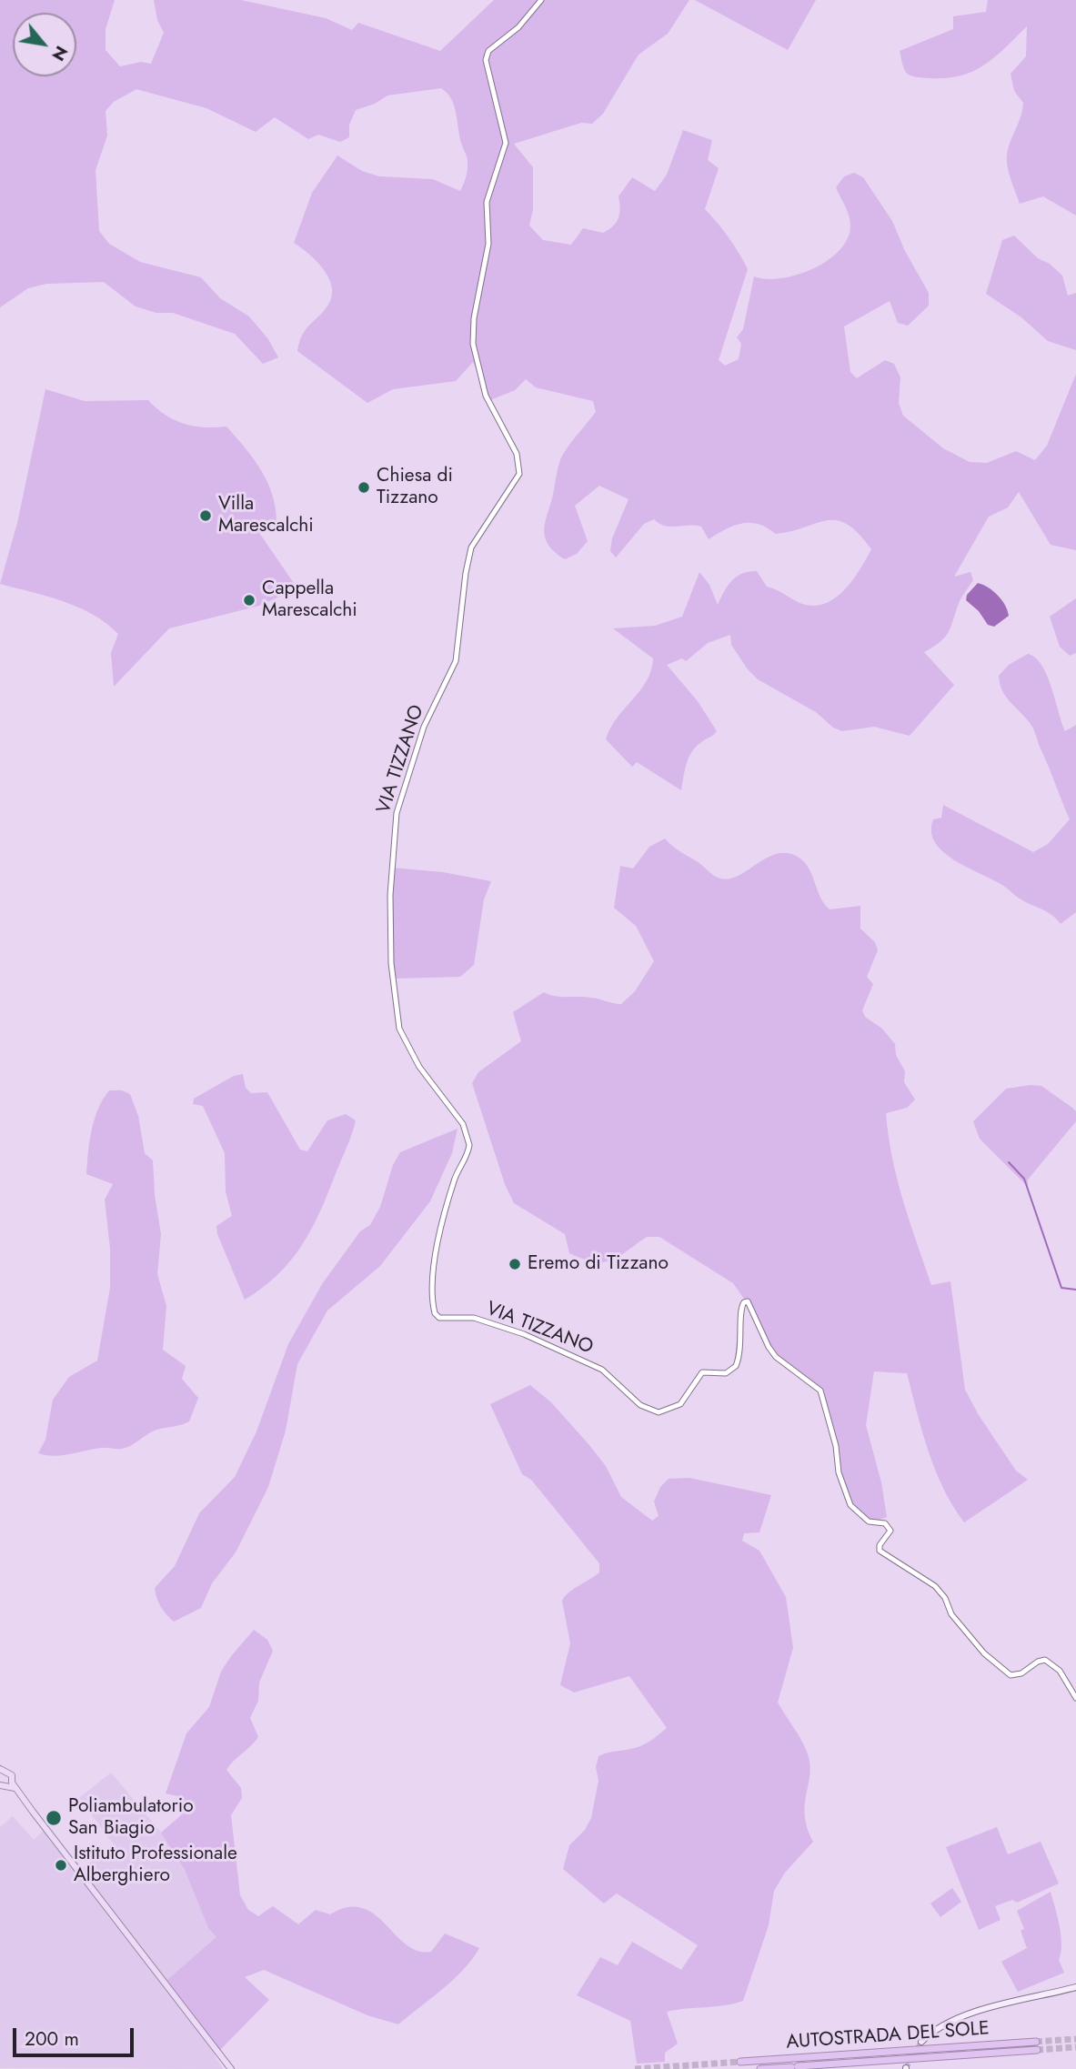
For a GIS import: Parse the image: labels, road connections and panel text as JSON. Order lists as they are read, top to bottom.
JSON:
{
  "streets": {
    "highway": ["AUTOSTRADA DEL SOLE"],
    "street": ["VIA TIZZANO"]
  },
  "places": [
    "Chiesa di Tizzano",
    "Villa Marescalchi",
    "Cappella Marescalchi",
    "Eremo di Tizzano",
    "Poliambulatorio San Biagio",
    "Istituto Professionale Alberghiero"
  ],
  "scale_bar": "200 m",
  "north": "bottom right"
}
